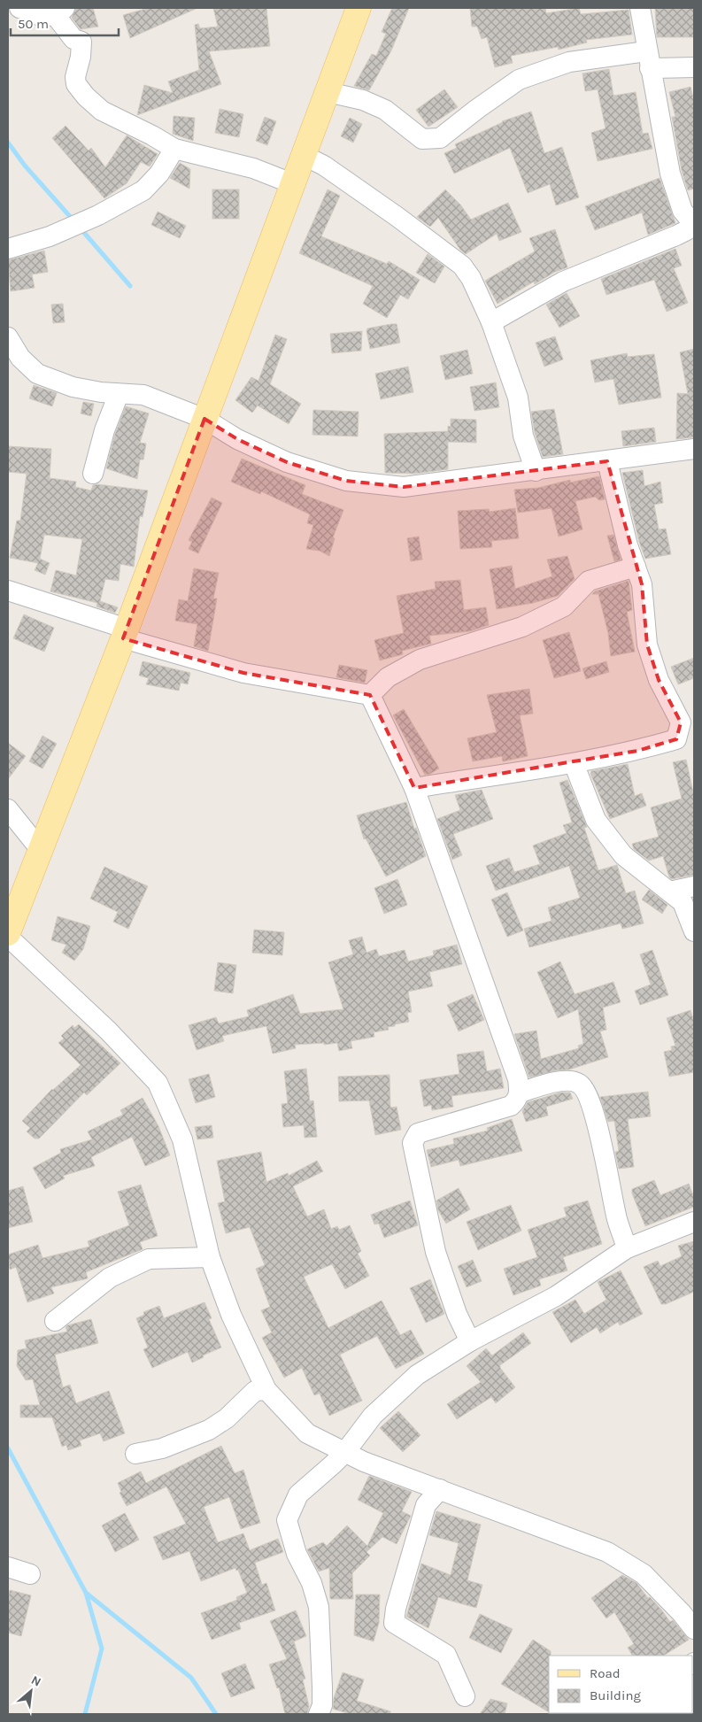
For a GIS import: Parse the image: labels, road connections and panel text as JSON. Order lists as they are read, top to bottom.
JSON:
{
  "legend": ["Road", "Building"],
  "scale_bar": "50 m",
  "north": "top right"
}
